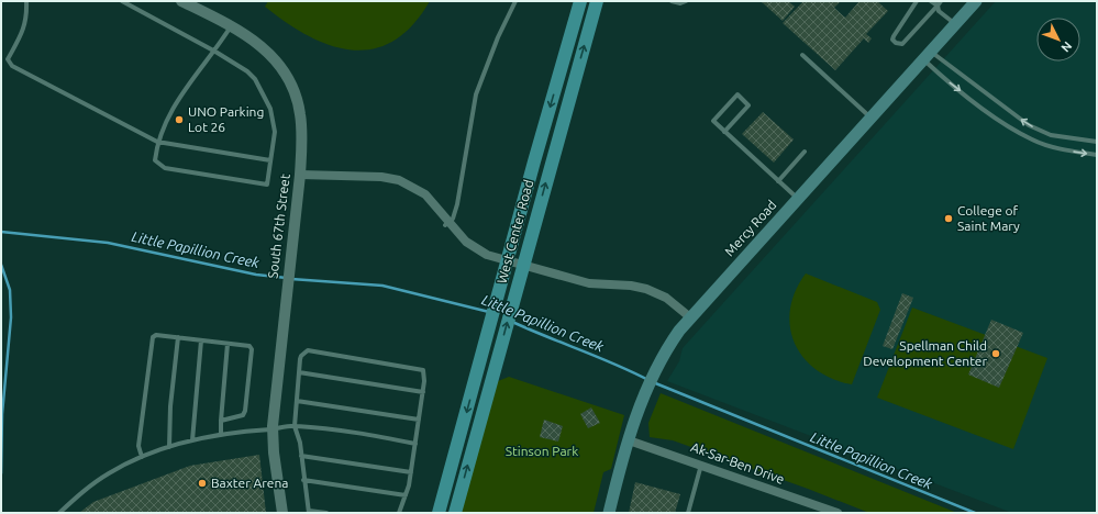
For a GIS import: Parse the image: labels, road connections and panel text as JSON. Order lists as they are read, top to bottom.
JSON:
{
  "streets": {
    "main road": ["Mercy Road", "West Center Road"],
    "street": ["South 67th Street", "Ak-Sar-Ben Drive"]
  },
  "crossings": [
    ["Mercy Road", "Ak-Sar-Ben Drive"]
  ],
  "water": ["Little Papillion Creek"],
  "parks": ["Stinson Park"],
  "places": [
    "UNO Parking Lot 26",
    "College of Saint Mary",
    "Spellman Child Development Center",
    "Baxter Arena"
  ],
  "north": "bottom right"
}
